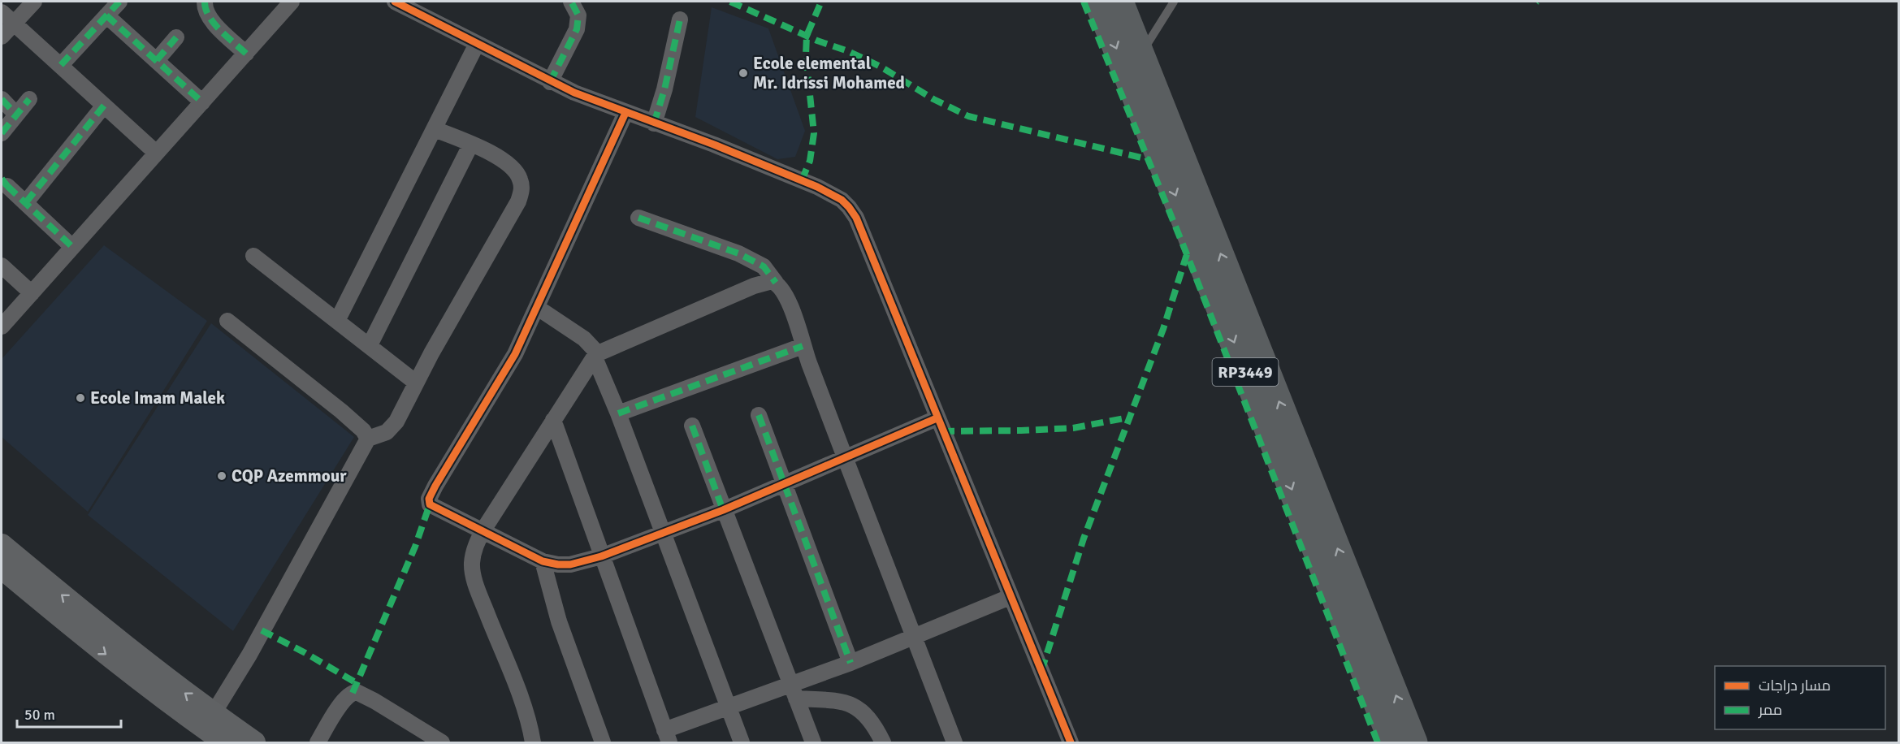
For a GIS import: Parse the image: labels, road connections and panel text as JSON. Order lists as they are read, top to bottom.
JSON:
{
  "streets": {
    "highway": ["RP3449"]
  },
  "places": ["Ecole elemental Mr. Idrissi Mohamed", "Ecole Imam Malek", "CQP Azemmour"],
  "legend": ["مسار دراجات", "ممر"],
  "scale_bar": "50 m"
}
